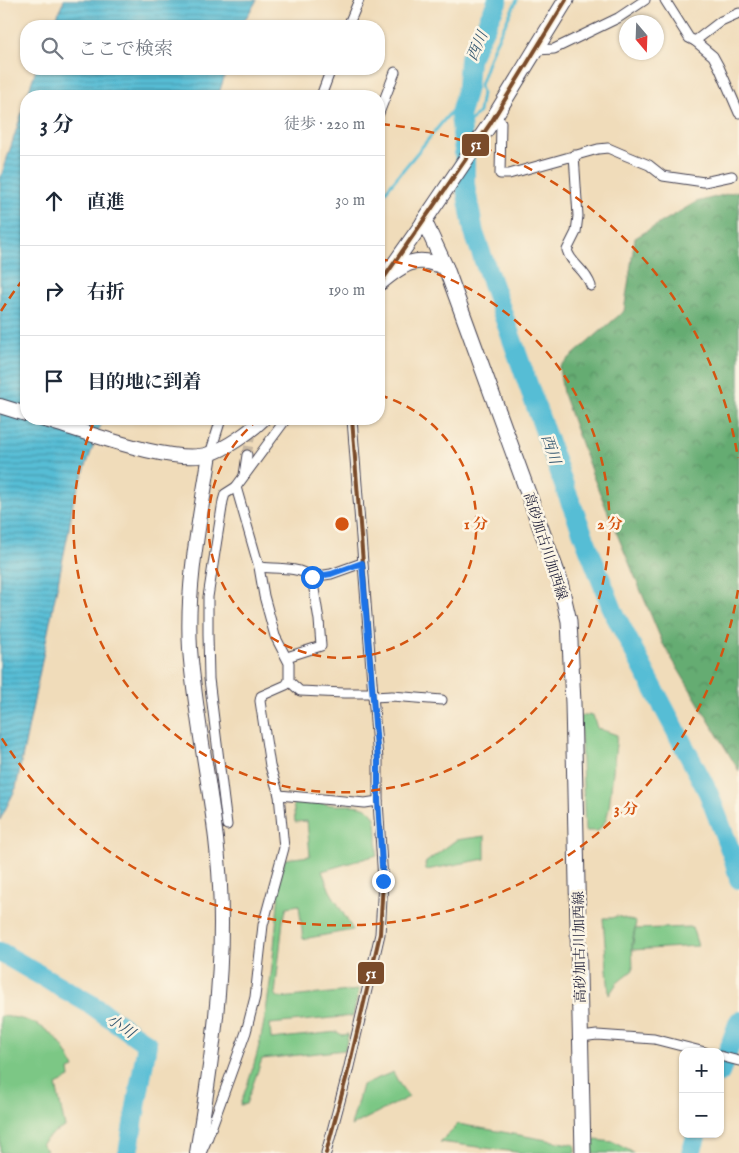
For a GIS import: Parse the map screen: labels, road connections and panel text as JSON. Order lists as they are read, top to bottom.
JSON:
{
  "streets": {
    "main road": ["高砂加古川加西線"]
  },
  "water": ["西川", "小川"],
  "lines": ["transit line 51"],
  "north": "bottom",
  "page": {
    "search": "ここで検索",
    "heading": ["3 分", "徒歩 · 220 m"],
    "list": [
      ["直進", "30 m"],
      ["右折", "190 m"],
      "目的地に到着"
    ],
    "map_buttons": ["+", "−"]
  },
  "rings": ["1 分", "2 分", "3 分"]
}
